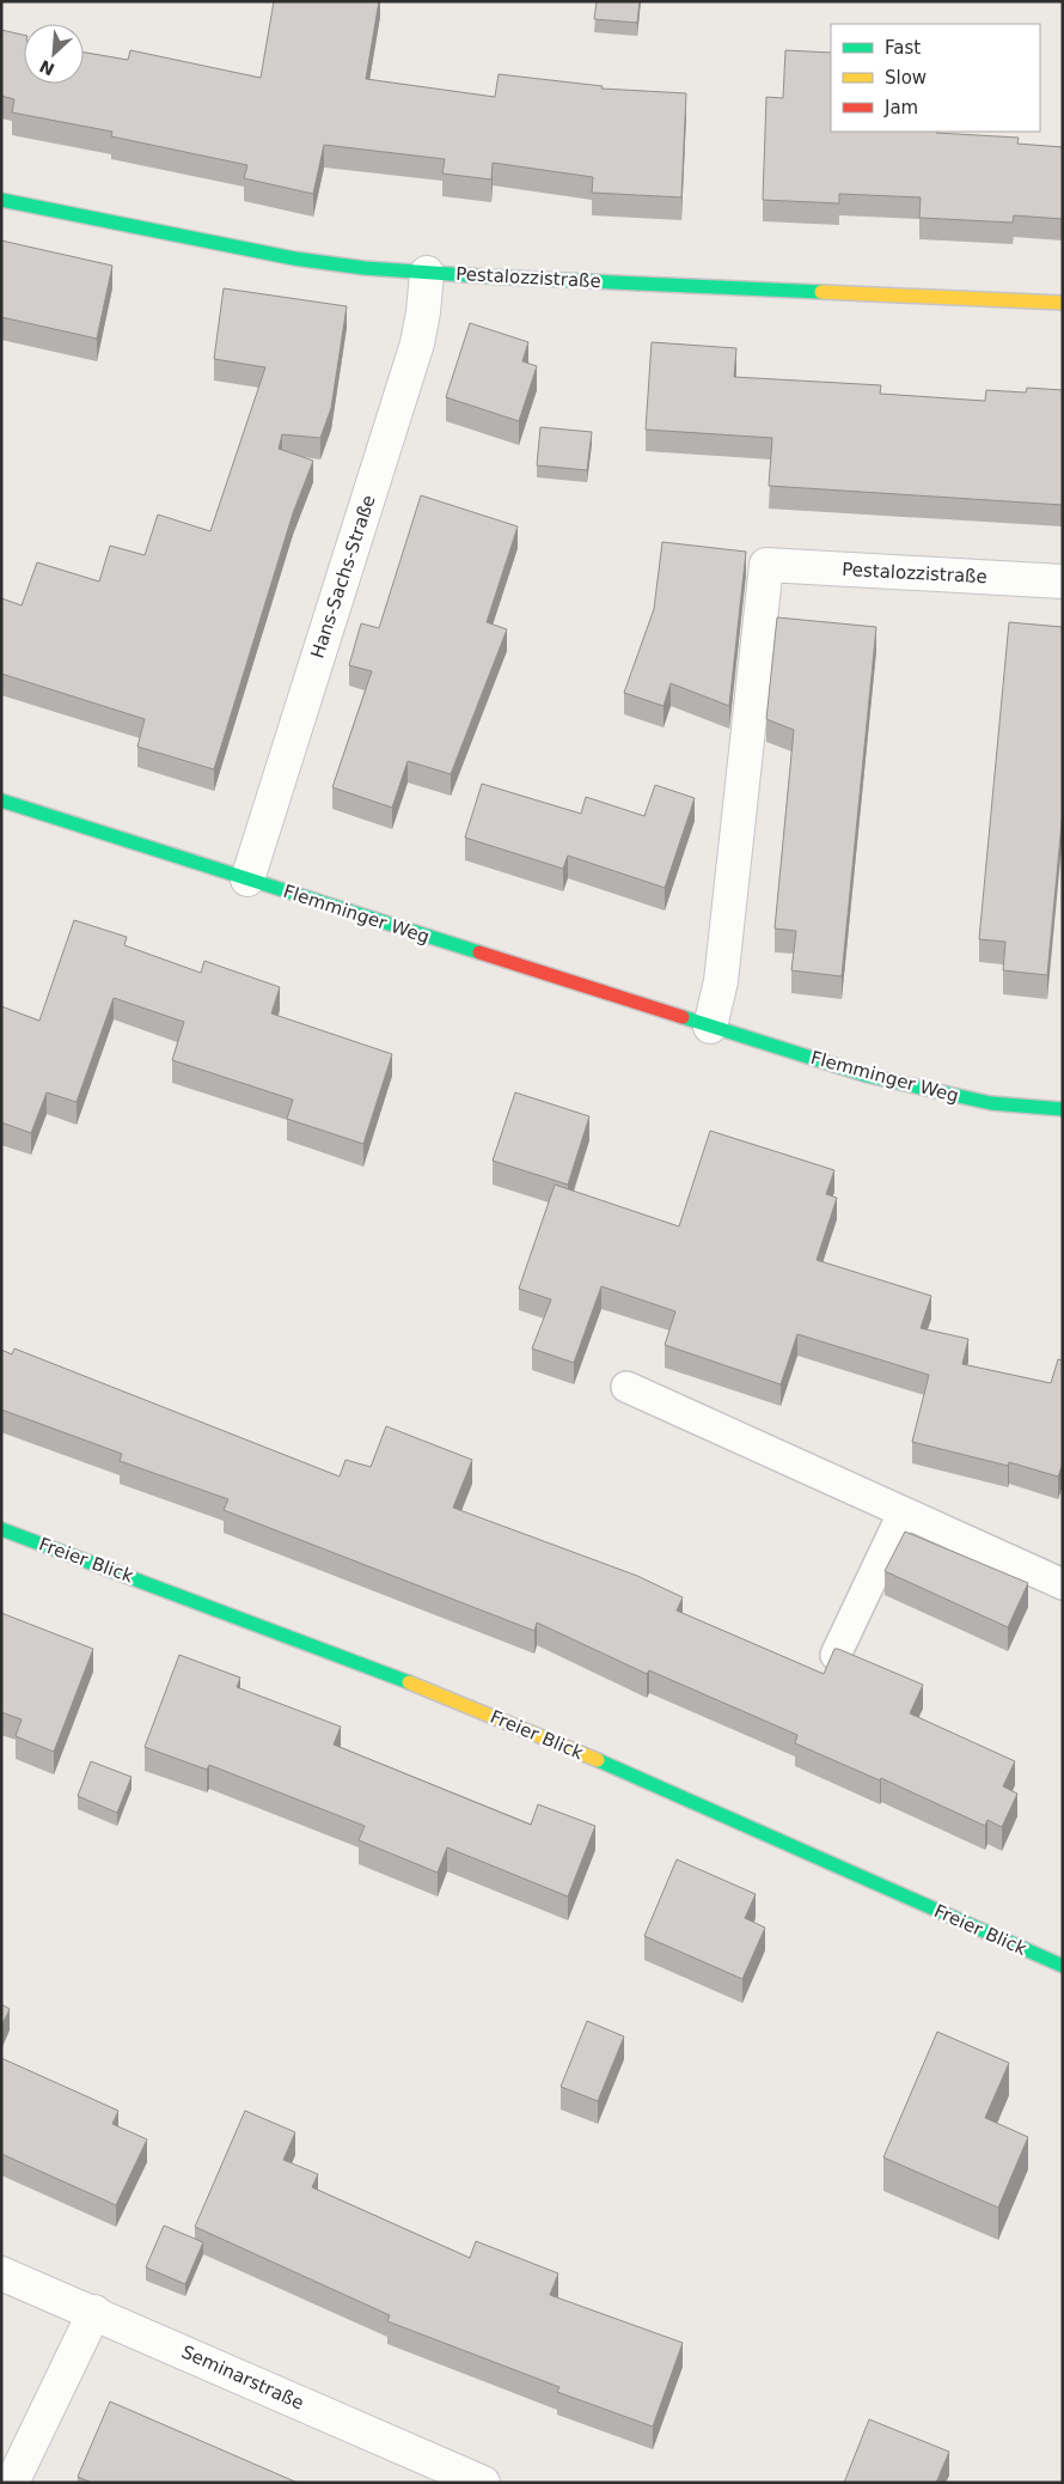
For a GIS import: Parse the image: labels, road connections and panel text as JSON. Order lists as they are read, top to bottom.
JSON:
{
  "streets": {
    "street": [
      "Pestalozzistraße",
      "Hans-Sachs-Straße",
      "Flemminger Weg",
      "Freier Blick",
      "Seminarstraße"
    ]
  },
  "crossings": [
    ["Pestalozzistraße", "Hans-Sachs-Straße"],
    ["Pestalozzistraße", "Flemminger Weg"],
    ["Hans-Sachs-Straße", "Flemminger Weg"]
  ],
  "legend": ["Fast", "Slow", "Jam"],
  "north": "bottom left"
}
